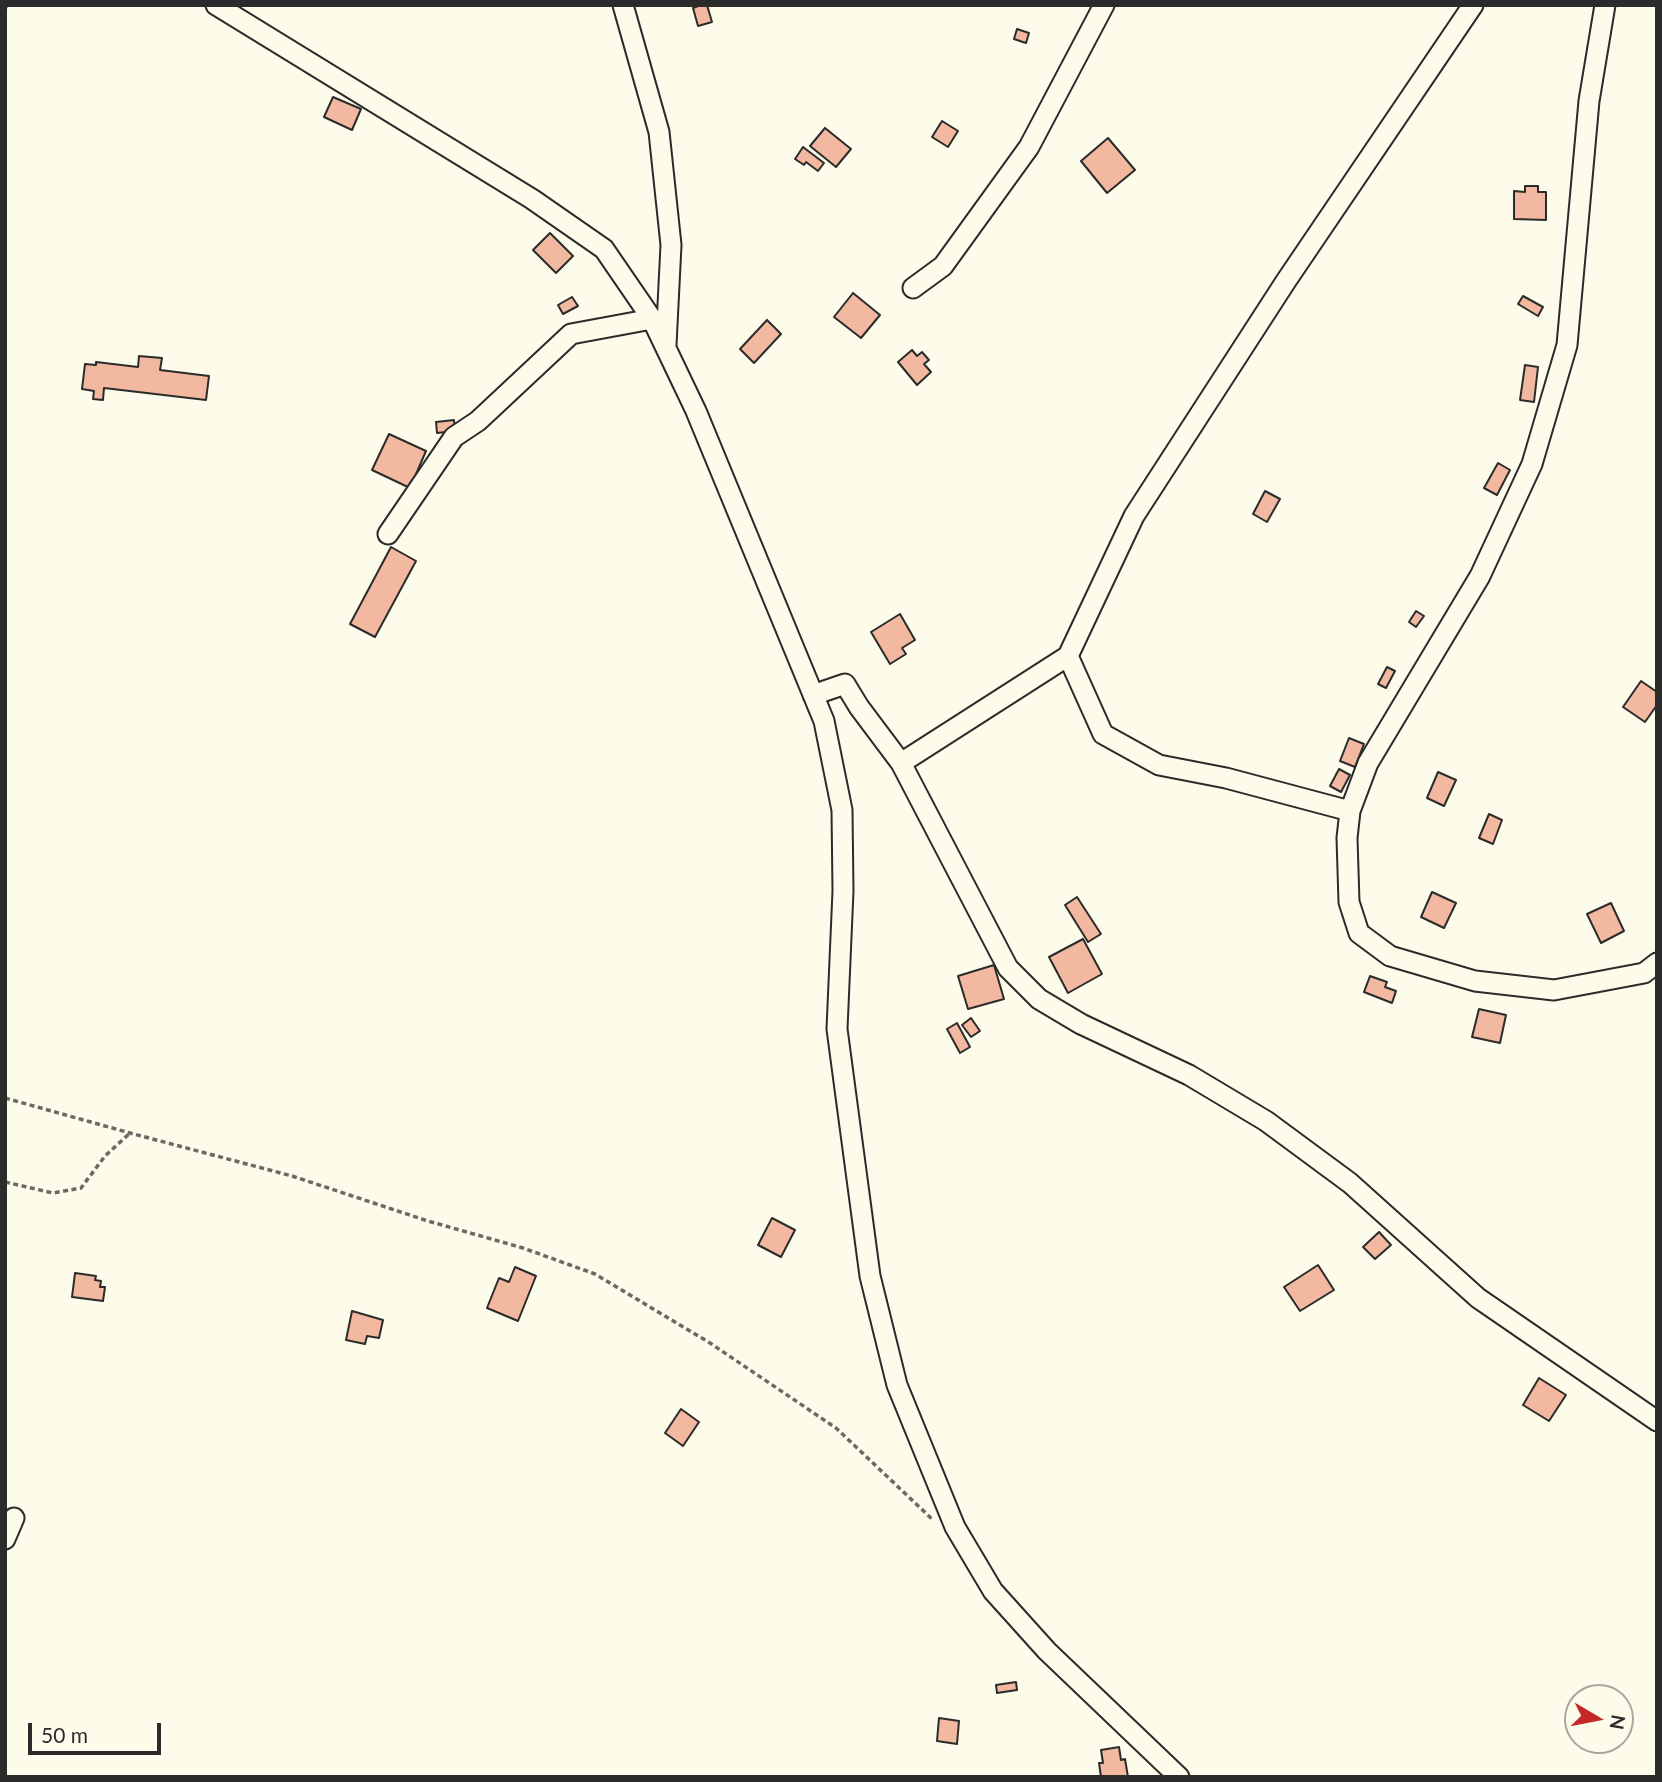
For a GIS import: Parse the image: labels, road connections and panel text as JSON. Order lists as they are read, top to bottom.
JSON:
{
  "scale_bar": "50 m",
  "north": "right"
}
